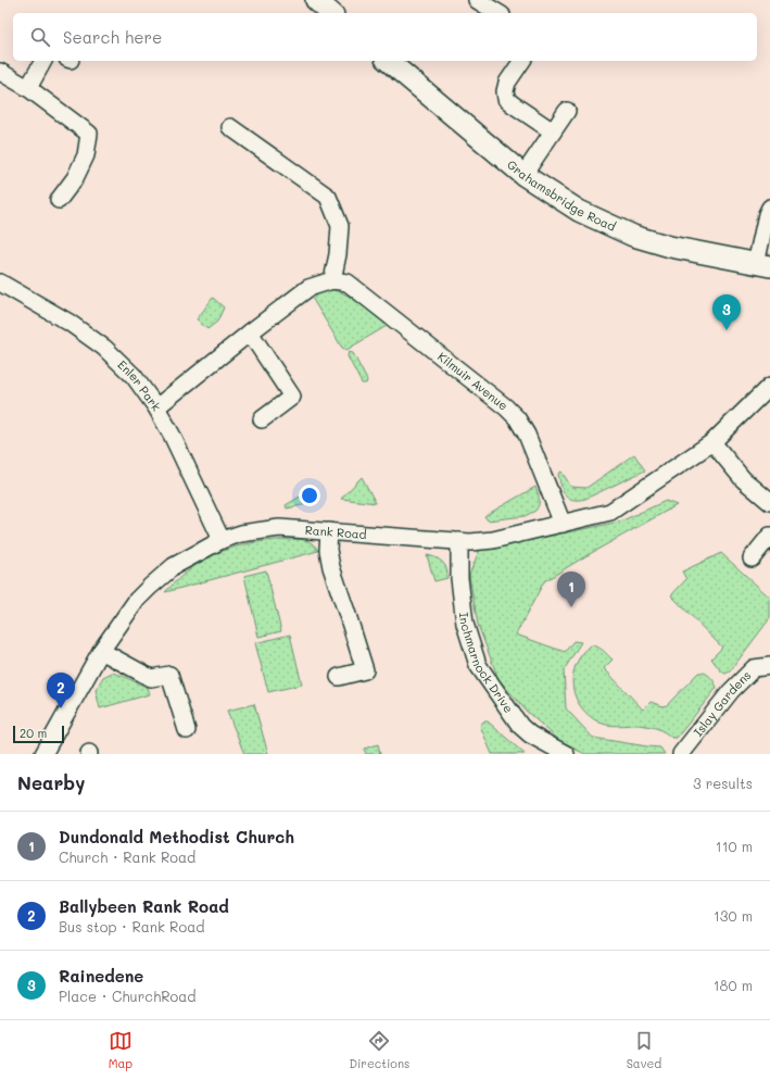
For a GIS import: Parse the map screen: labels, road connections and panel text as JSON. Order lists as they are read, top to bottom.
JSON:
{
  "streets": {
    "street": [
      "Grahamsbridge Road",
      "Kilmuir Avenue",
      "Enler Park",
      "Rank Road",
      "Inchmarnock Drive",
      "Islay Gardens"
    ]
  },
  "crossings": [
    ["Kilmuir Avenue", "Rank Road"],
    ["Enler Park", "Rank Road"],
    ["Rank Road", "Inchmarnock Drive"]
  ],
  "scale_bar": "20 m",
  "page": {
    "search": "Search here",
    "pins": ["3", "1", "2"],
    "scale": "20 m",
    "heading": ["Nearby", "3 results"],
    "list": [
      {
        "mark": "1",
        "name": "Dundonald Methodist Church",
        "note": "Church · Rank Road",
        "value": "110 m"
      },
      {
        "mark": "2",
        "name": "Ballybeen Rank Road",
        "note": "Bus stop · Rank Road",
        "value": "130 m"
      },
      {
        "mark": "3",
        "name": "Rainedene",
        "note": "Place · ChurchRoad",
        "value": "180 m"
      }
    ],
    "nav": ["Map", "Directions", "Saved"]
  }
}
